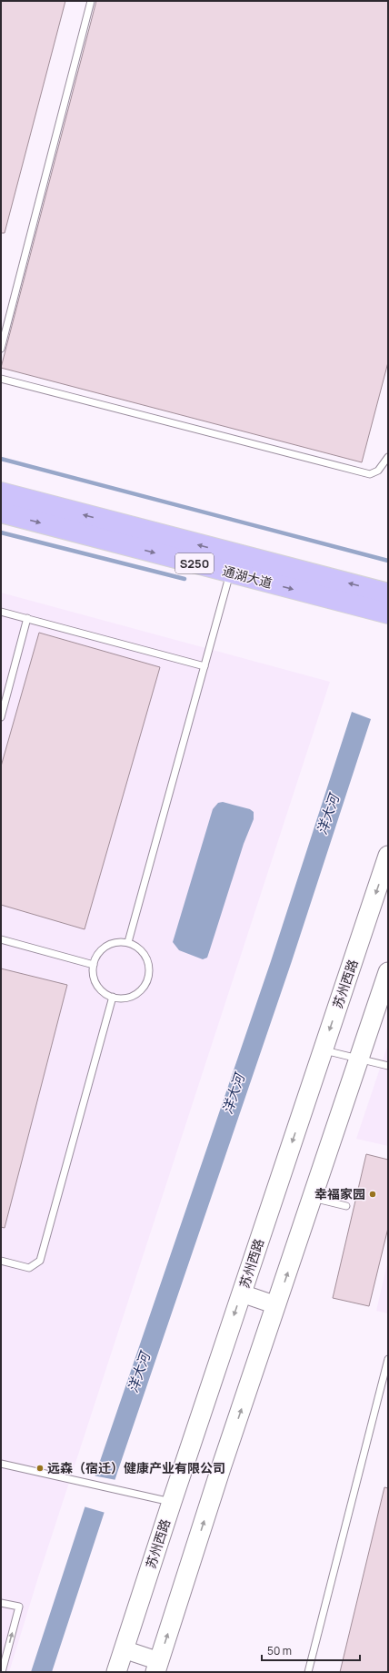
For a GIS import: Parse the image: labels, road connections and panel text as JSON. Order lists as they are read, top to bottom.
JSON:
{
  "streets": {
    "main road": ["S250", "通湖大道", "苏州西路"]
  },
  "water": ["洋大河"],
  "places": ["幸福家园", "远森（宿迁）健康产业有限公司"],
  "scale_bar": "50 m"
}
